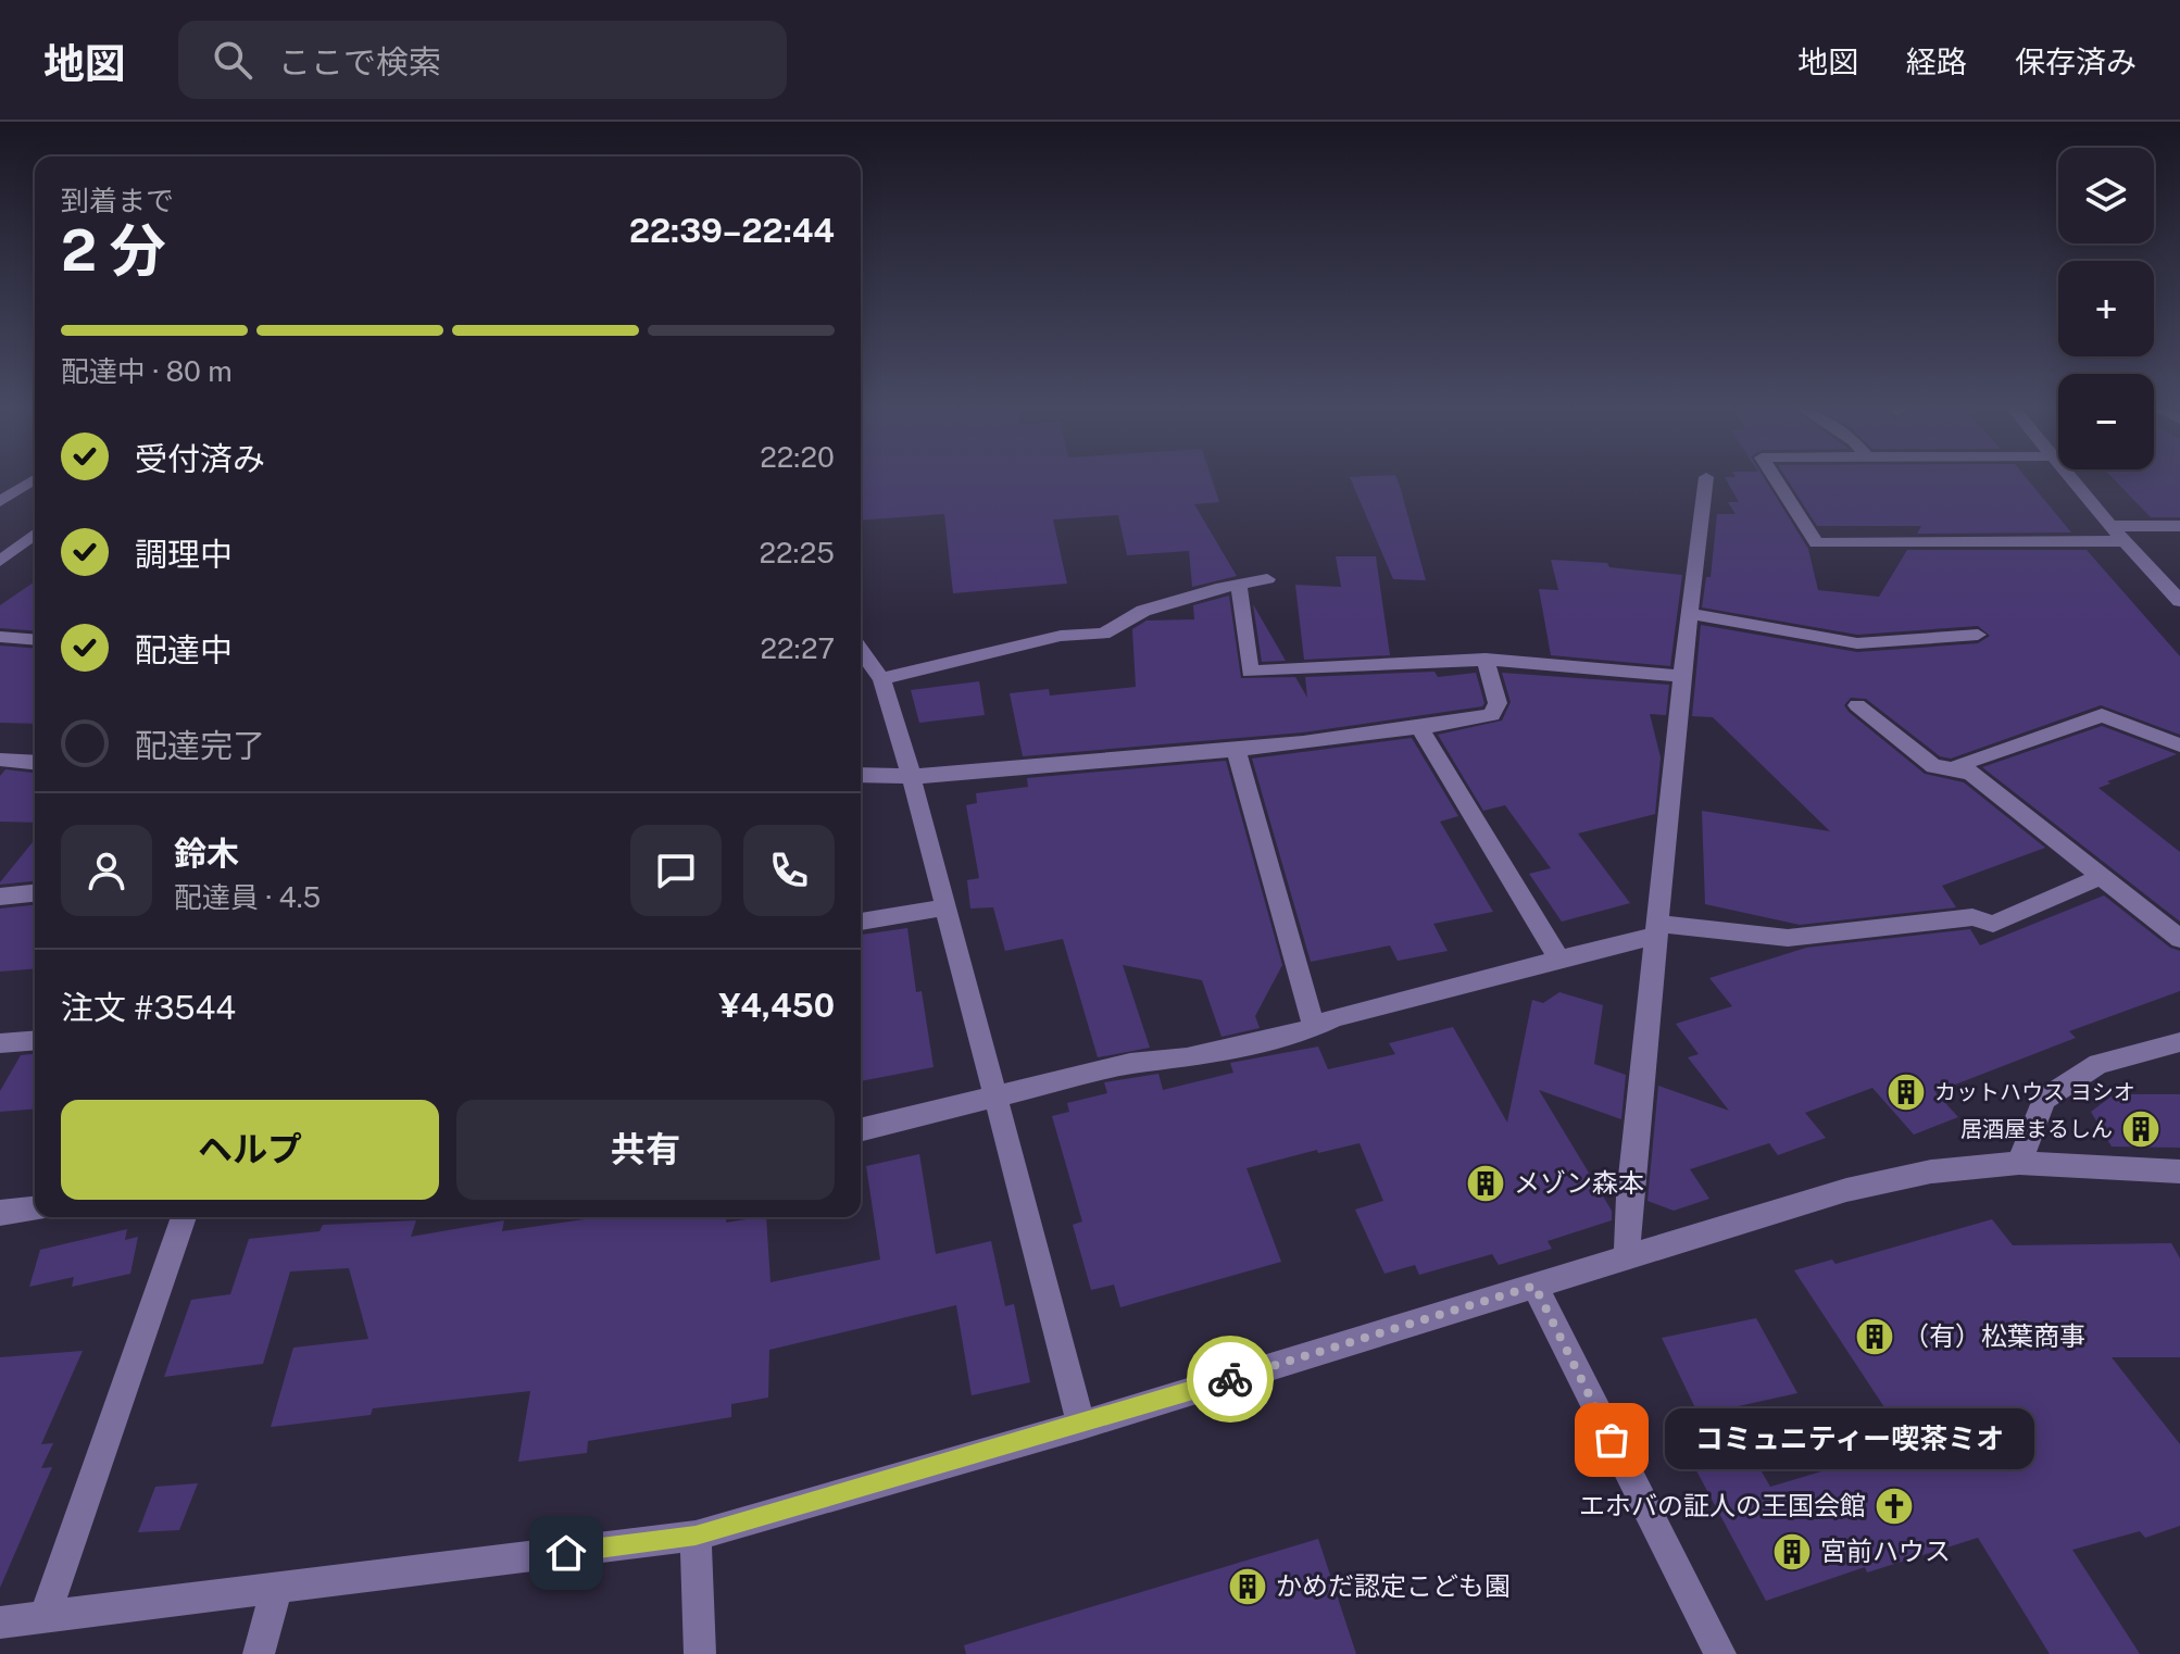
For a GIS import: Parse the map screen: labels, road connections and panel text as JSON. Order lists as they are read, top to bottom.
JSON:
{
  "places": {
    "building": [
      "カットハウス ヨシオ",
      "居酒屋まるしん",
      "メゾン森本",
      "（有）松葉商事",
      "宮前ハウス",
      "かめだ認定こども園"
    ],
    "other": ["コミュニティー喫茶ミオ"],
    "church": ["エホバの証人の王国会館"]
  },
  "page": {
    "header": "地図",
    "search": "ここで検索",
    "nav": ["地図", "経路", "保存済み"],
    "map_buttons": ["+", "−"],
    "heading": ["2 分", "到着まで", "22:39–22:44"],
    "panel": [
      "鈴木",
      "配達員 · 4.5",
      "注文 #3544",
      "¥4,450"
    ],
    "bar": "配達中 · 80 m",
    "list": [
      ["受付済み", "22:20"],
      ["調理中", "22:25"],
      ["配達中", "22:27"],
      "配達完了"
    ],
    "buttons": ["ヘルプ", "共有"],
    "bubble": "コミュニティー喫茶ミオ"
  }
}
